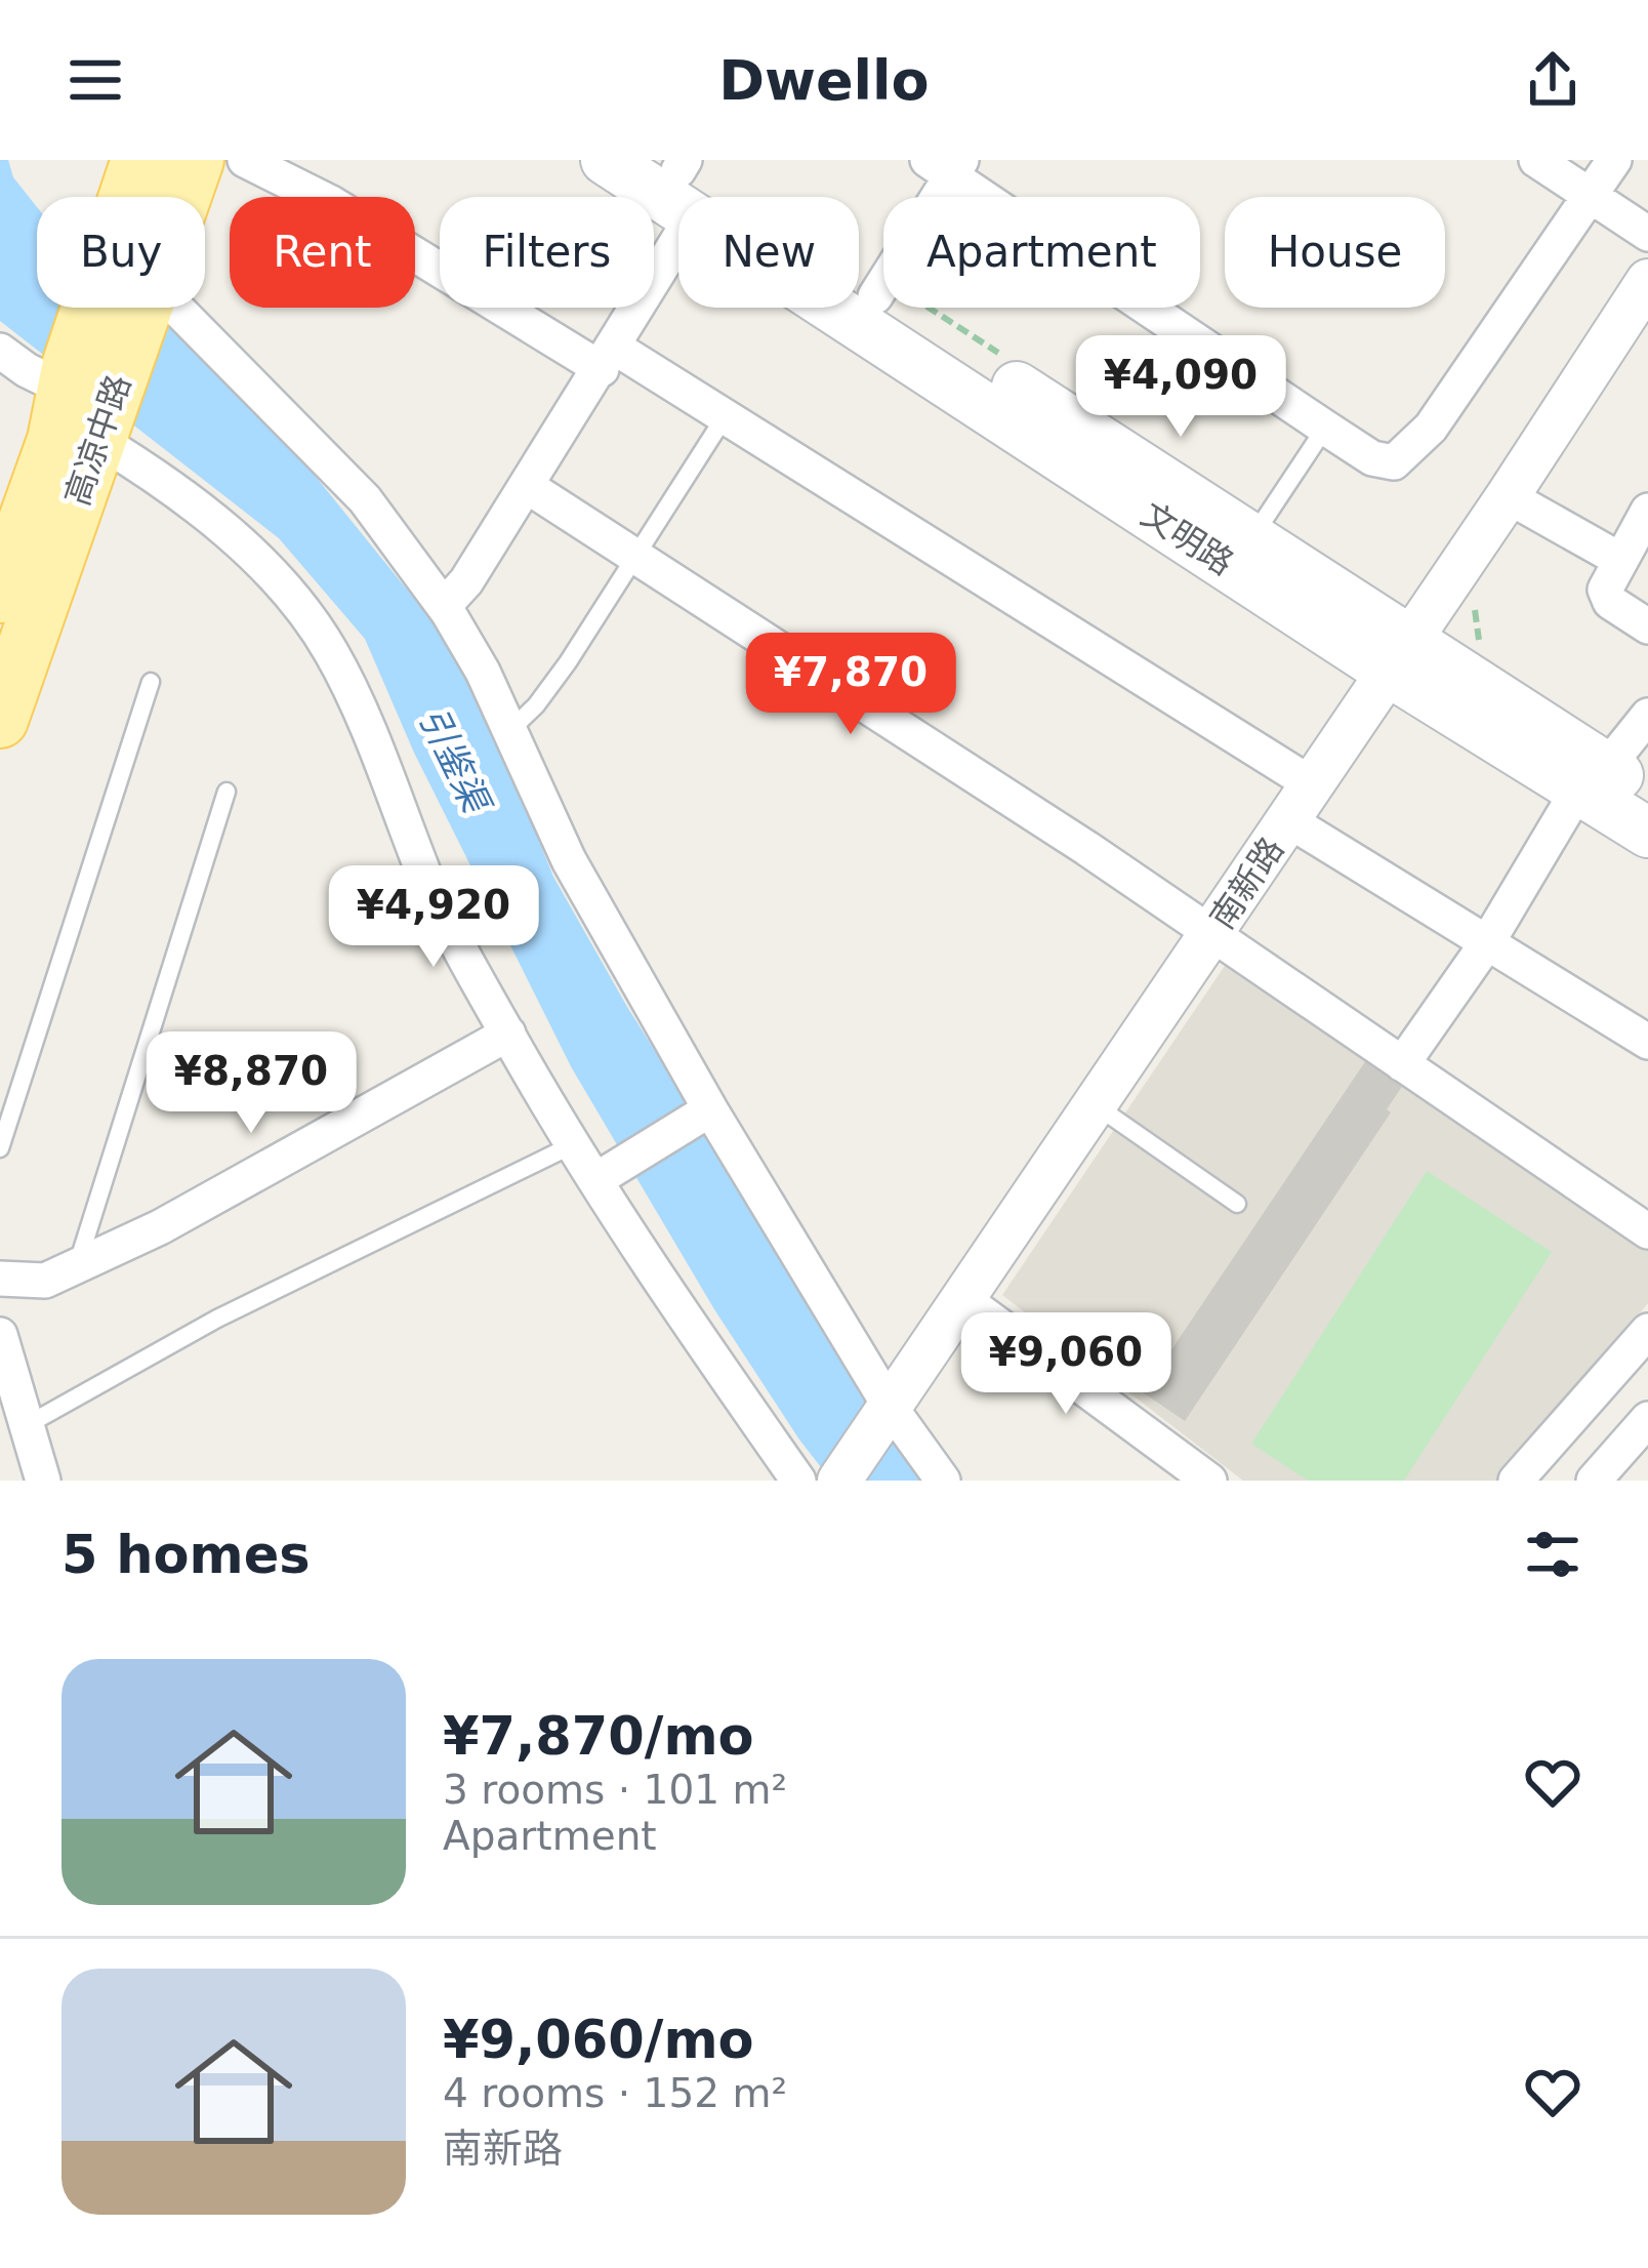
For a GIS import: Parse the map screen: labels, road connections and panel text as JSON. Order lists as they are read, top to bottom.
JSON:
{
  "streets": {
    "main road": ["高凉中路", "文明路"],
    "street": ["南新路"]
  },
  "crossings": [
    ["文明路", "南新路"]
  ],
  "water": ["引鉴渠"],
  "page": {
    "header": "Dwello",
    "chip": [
      "Buy",
      "Rent",
      "Filters",
      "New",
      "Apartment",
      "House"
    ],
    "price": [
      "¥4,090",
      "¥7,870",
      "¥4,920",
      "¥8,870",
      "¥9,060"
    ],
    "heading": "5 homes",
    "list": [
      {
        "name": "¥7,870/mo",
        "note": "3 rooms · 101 m² · Apartment"
      },
      {
        "name": "¥9,060/mo",
        "note": "4 rooms · 152 m² · 南新路"
      }
    ]
  }
}
